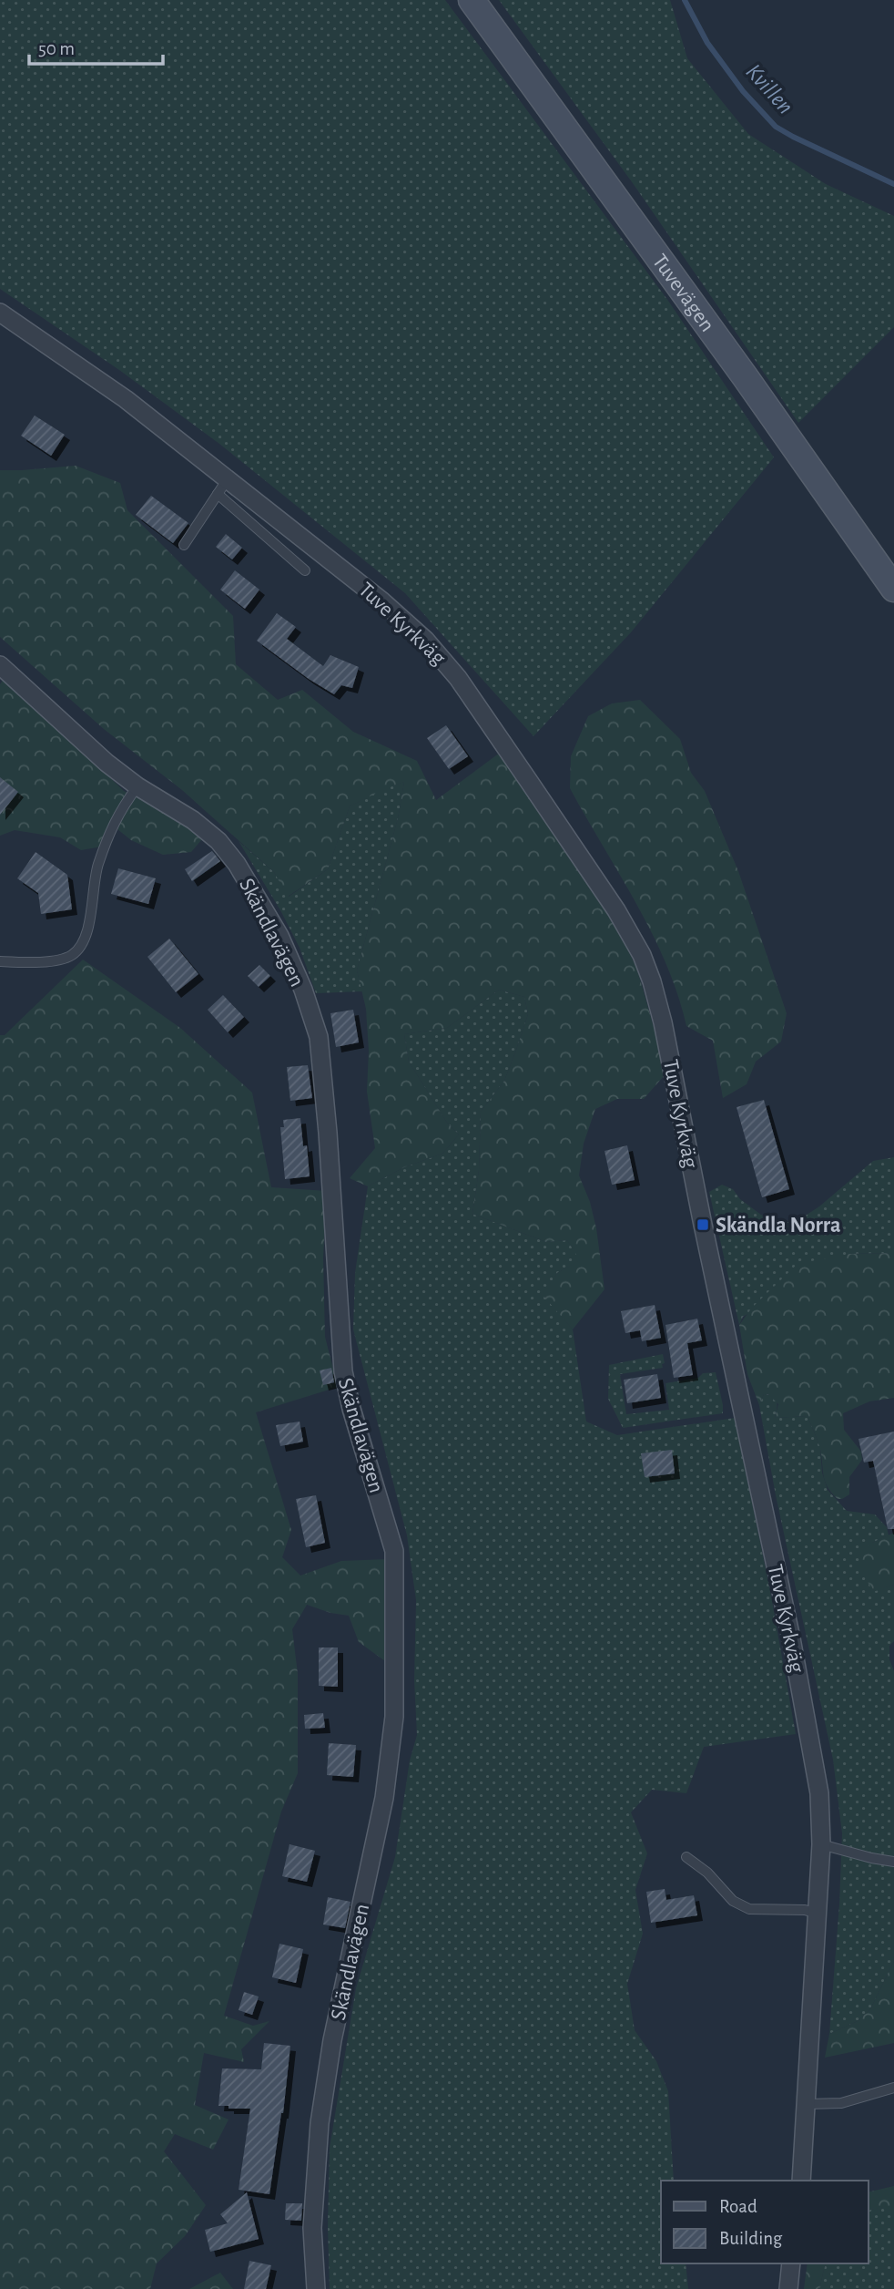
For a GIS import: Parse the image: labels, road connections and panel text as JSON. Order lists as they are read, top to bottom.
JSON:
{
  "streets": {
    "main road": ["Tuvevägen"],
    "street": ["Tuve Kyrkväg", "Skändlavägen"]
  },
  "water": ["Kvillen"],
  "places": {
    "transit": ["Skändla Norra"]
  },
  "legend": ["Road", "Building"],
  "scale_bar": "50 m"
}
